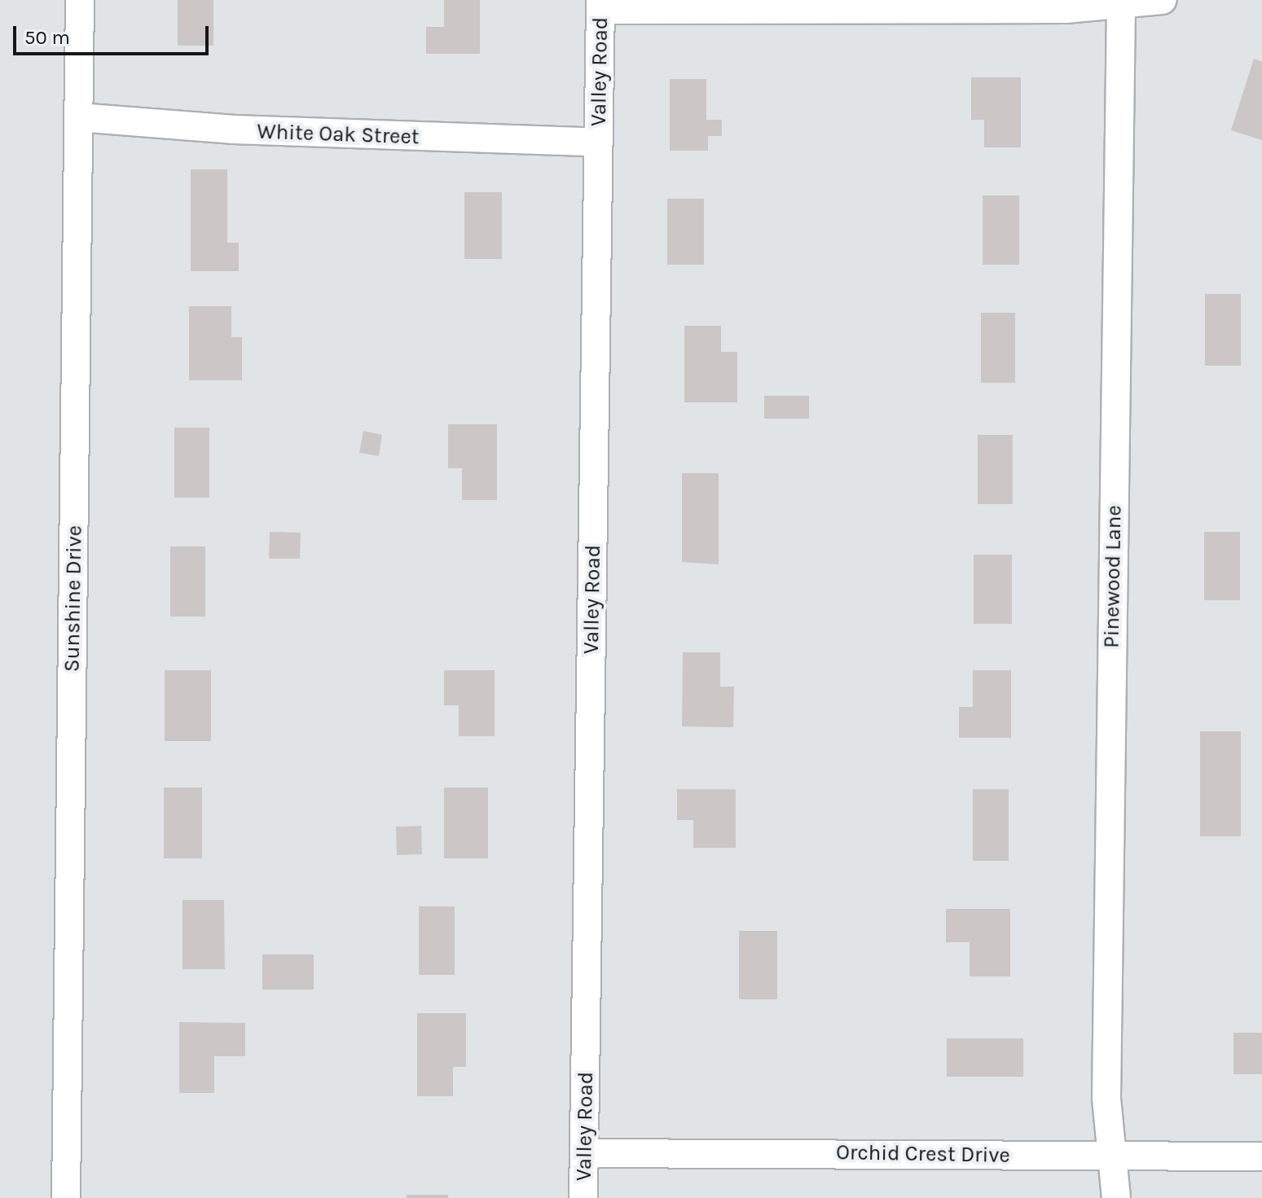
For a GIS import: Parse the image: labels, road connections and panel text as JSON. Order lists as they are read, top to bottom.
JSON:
{
  "streets": {
    "street": [
      "Valley Road",
      "White Oak Street",
      "Pinewood Lane",
      "Sunshine Drive",
      "Orchid Crest Drive"
    ]
  },
  "crossings": [
    ["Valley Road", "White Oak Street"],
    ["Valley Road", "Orchid Crest Drive"],
    ["White Oak Street", "Sunshine Drive"],
    ["Pinewood Lane", "Orchid Crest Drive"]
  ],
  "scale_bar": "50 m"
}
